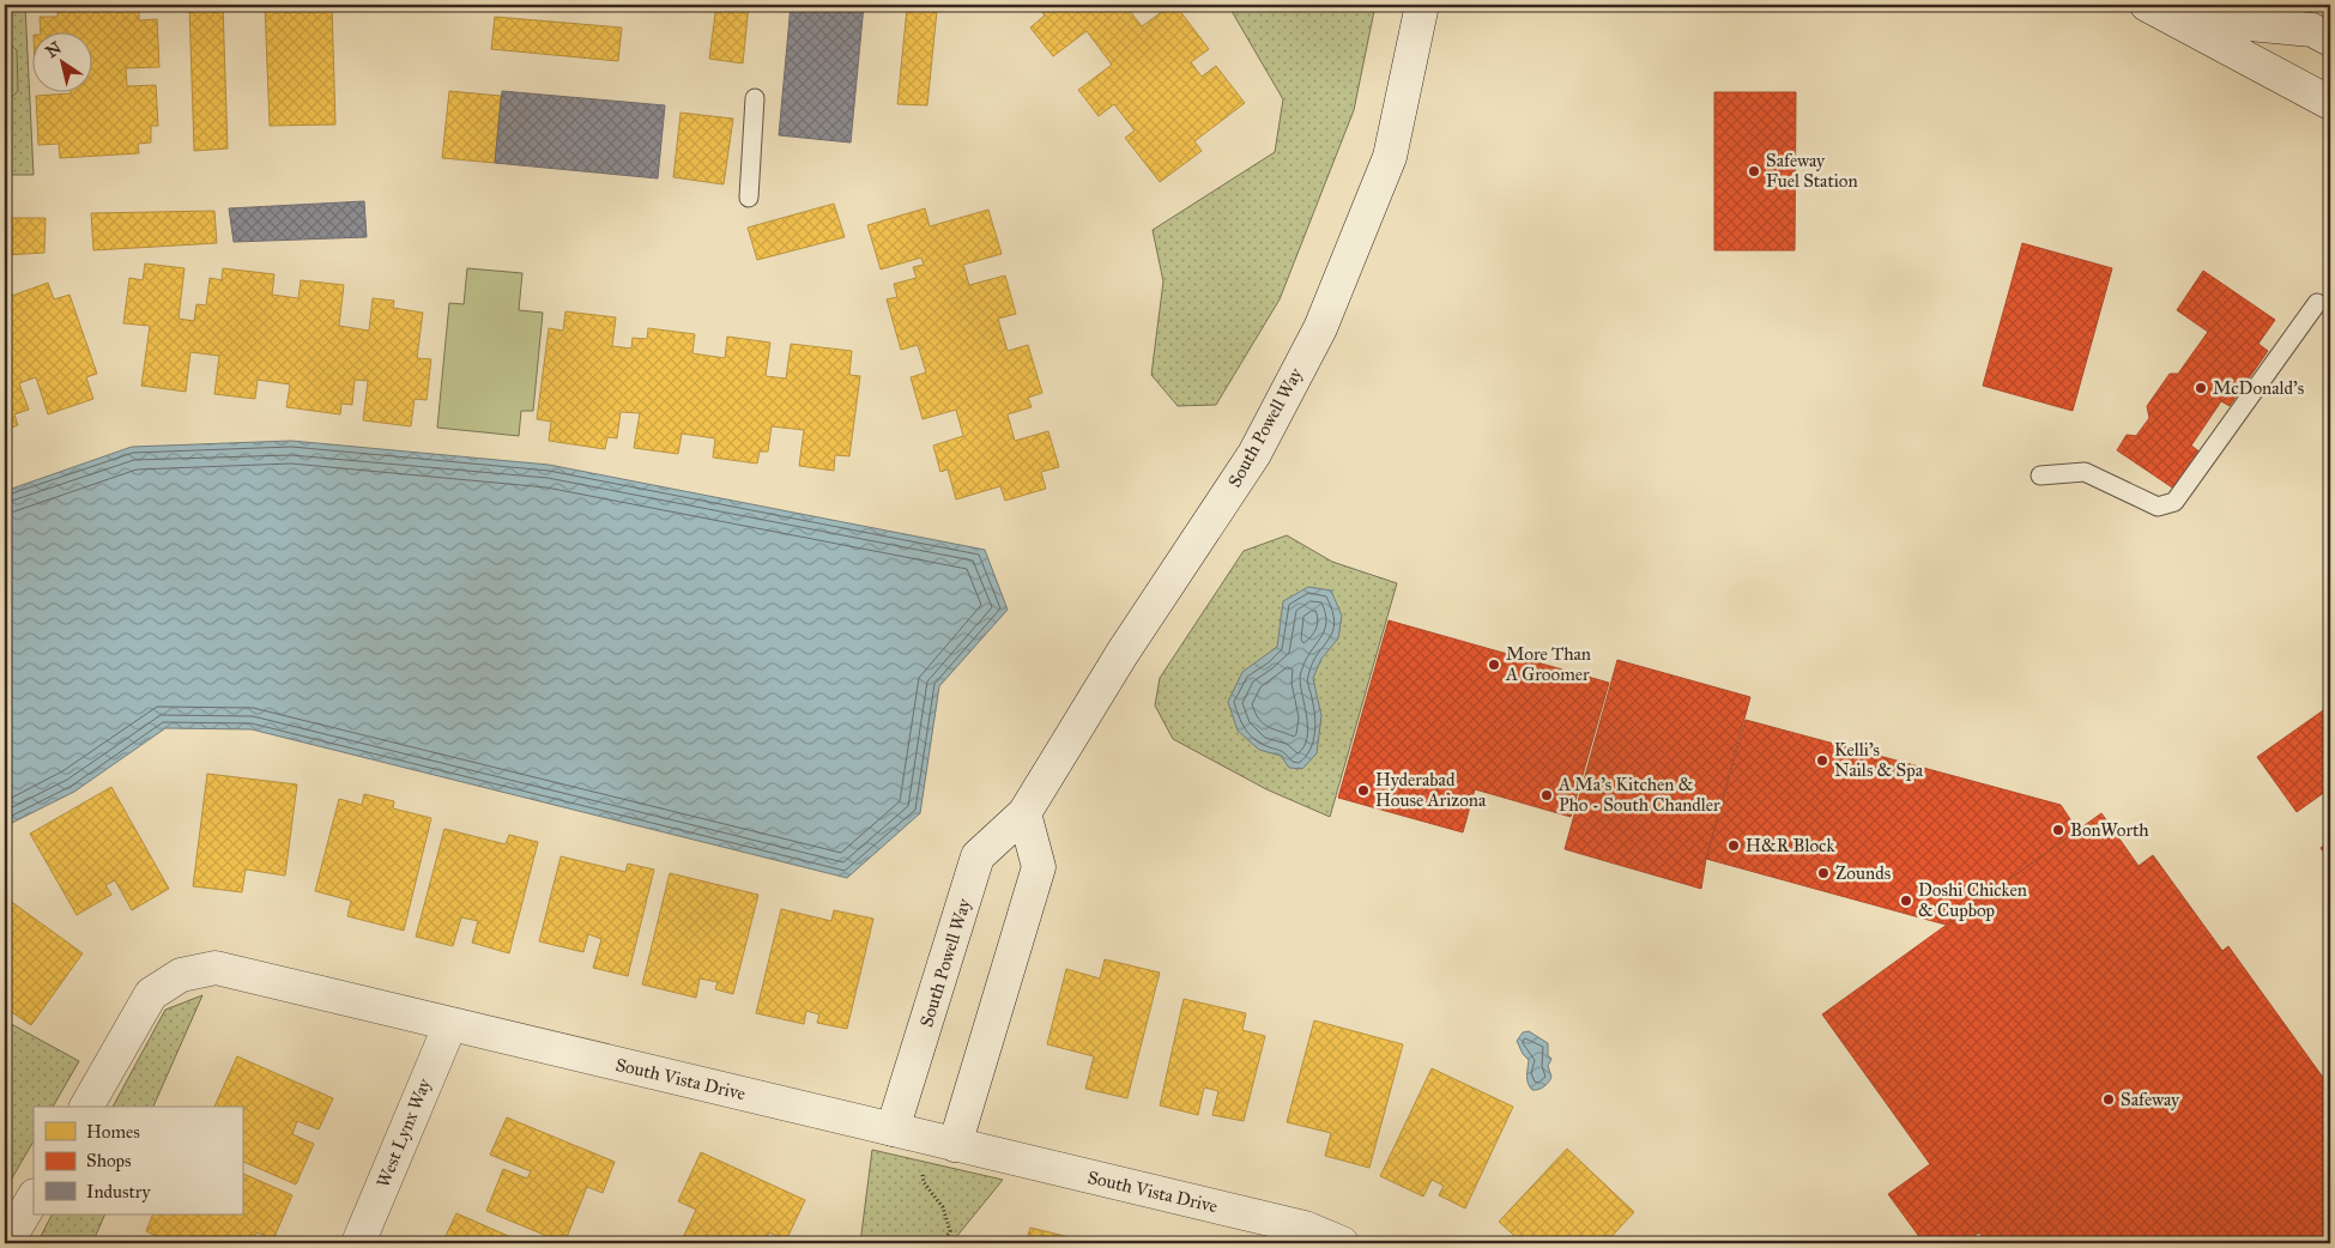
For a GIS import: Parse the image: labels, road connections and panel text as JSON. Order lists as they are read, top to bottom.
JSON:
{
  "streets": {
    "street": ["South Powell Way", "South Vista Drive", "West Lynx Way"]
  },
  "crossings": [
    ["South Powell Way", "South Vista Drive"],
    ["South Vista Drive", "West Lynx Way"]
  ],
  "places": [
    "Safeway Fuel Station",
    "McDonald's",
    "More Than A Groomer",
    "Kelli's Nails & Spa",
    "Hyderabad House Arizona",
    "A Ma's Kitchen & Pho - South Chandler",
    "BonWorth",
    "H&R Block",
    "Zounds",
    "Doshi Chicken & Cupbop",
    "Safeway"
  ],
  "legend": ["Homes", "Shops", "Industry"],
  "north": "top left"
}
